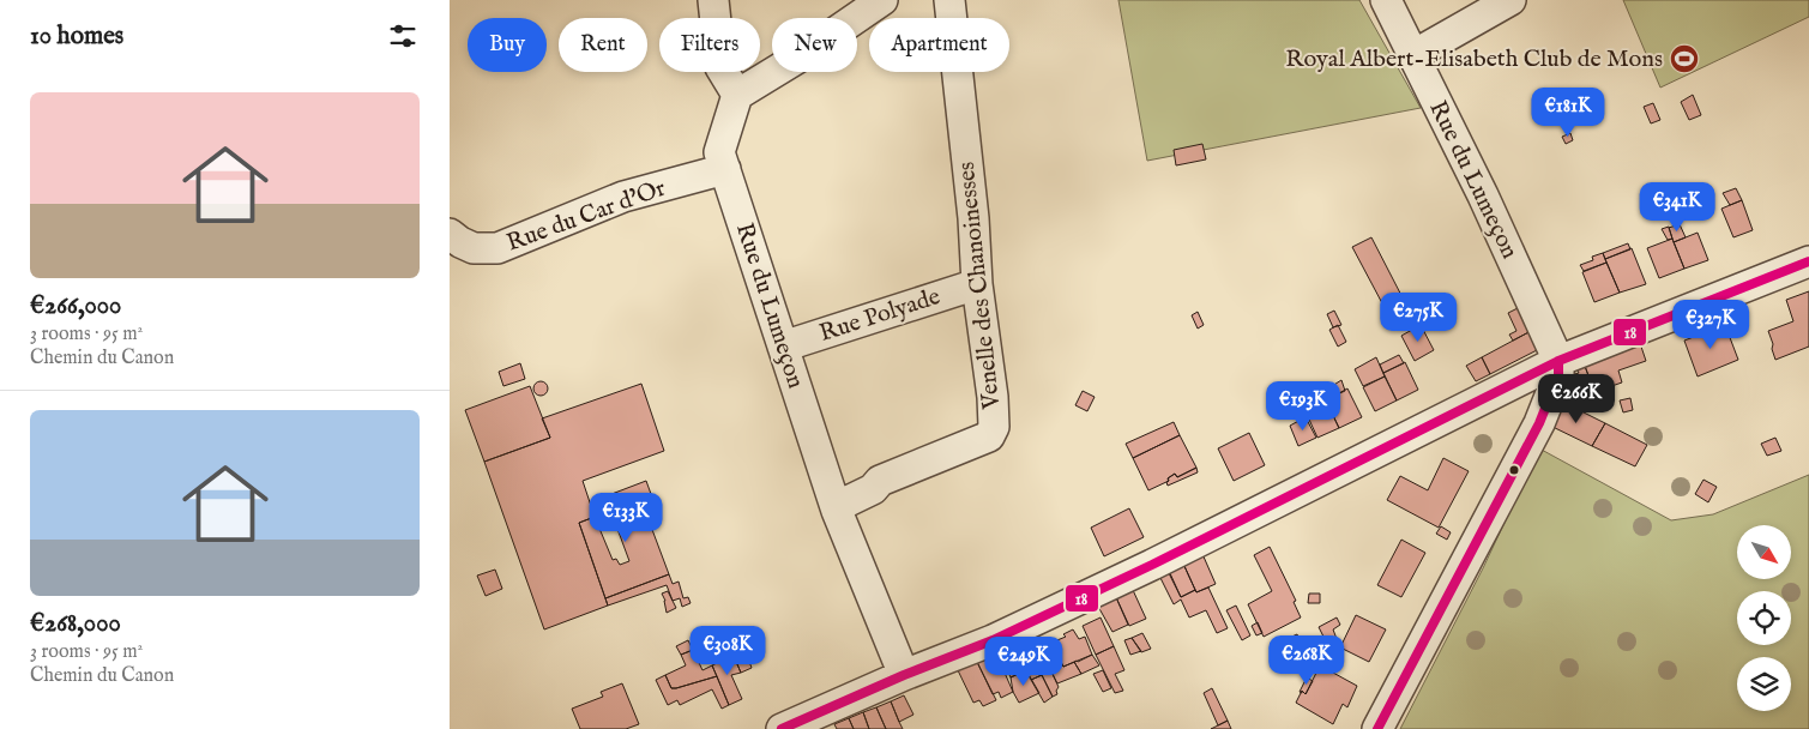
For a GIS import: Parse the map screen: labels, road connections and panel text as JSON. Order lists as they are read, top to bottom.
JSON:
{
  "streets": {
    "street": [
      "Rue du Lumeçon",
      "Rue du Car d'Or",
      "Venelle des Chanoinesses",
      "Rue Polyade"
    ]
  },
  "crossings": [
    ["Rue du Lumeçon", "Rue du Car d'Or"],
    ["Rue du Lumeçon", "Venelle des Chanoinesses"],
    ["Rue du Lumeçon", "Rue Polyade"],
    ["Venelle des Chanoinesses", "Rue Polyade"]
  ],
  "places": {
    "sports": ["Royal Albert-Elisabeth Club de Mons"]
  },
  "lines": ["transit line 18"],
  "north": "bottom right",
  "page": {
    "heading": "10 homes",
    "chip": [
      "Buy",
      "Rent",
      "Filters",
      "New",
      "Apartment"
    ],
    "list": [
      {
        "name": "€266,000",
        "note": "3 rooms · 95 m² · Chemin du Canon"
      },
      {
        "name": "€268,000",
        "note": "3 rooms · 95 m² · Chemin du Canon"
      }
    ],
    "price": [
      "€181K",
      "€341K",
      "€275K",
      "€327K",
      "€266K",
      "€193K",
      "€133K",
      "€308K",
      "€268K",
      "€249K"
    ]
  }
}
